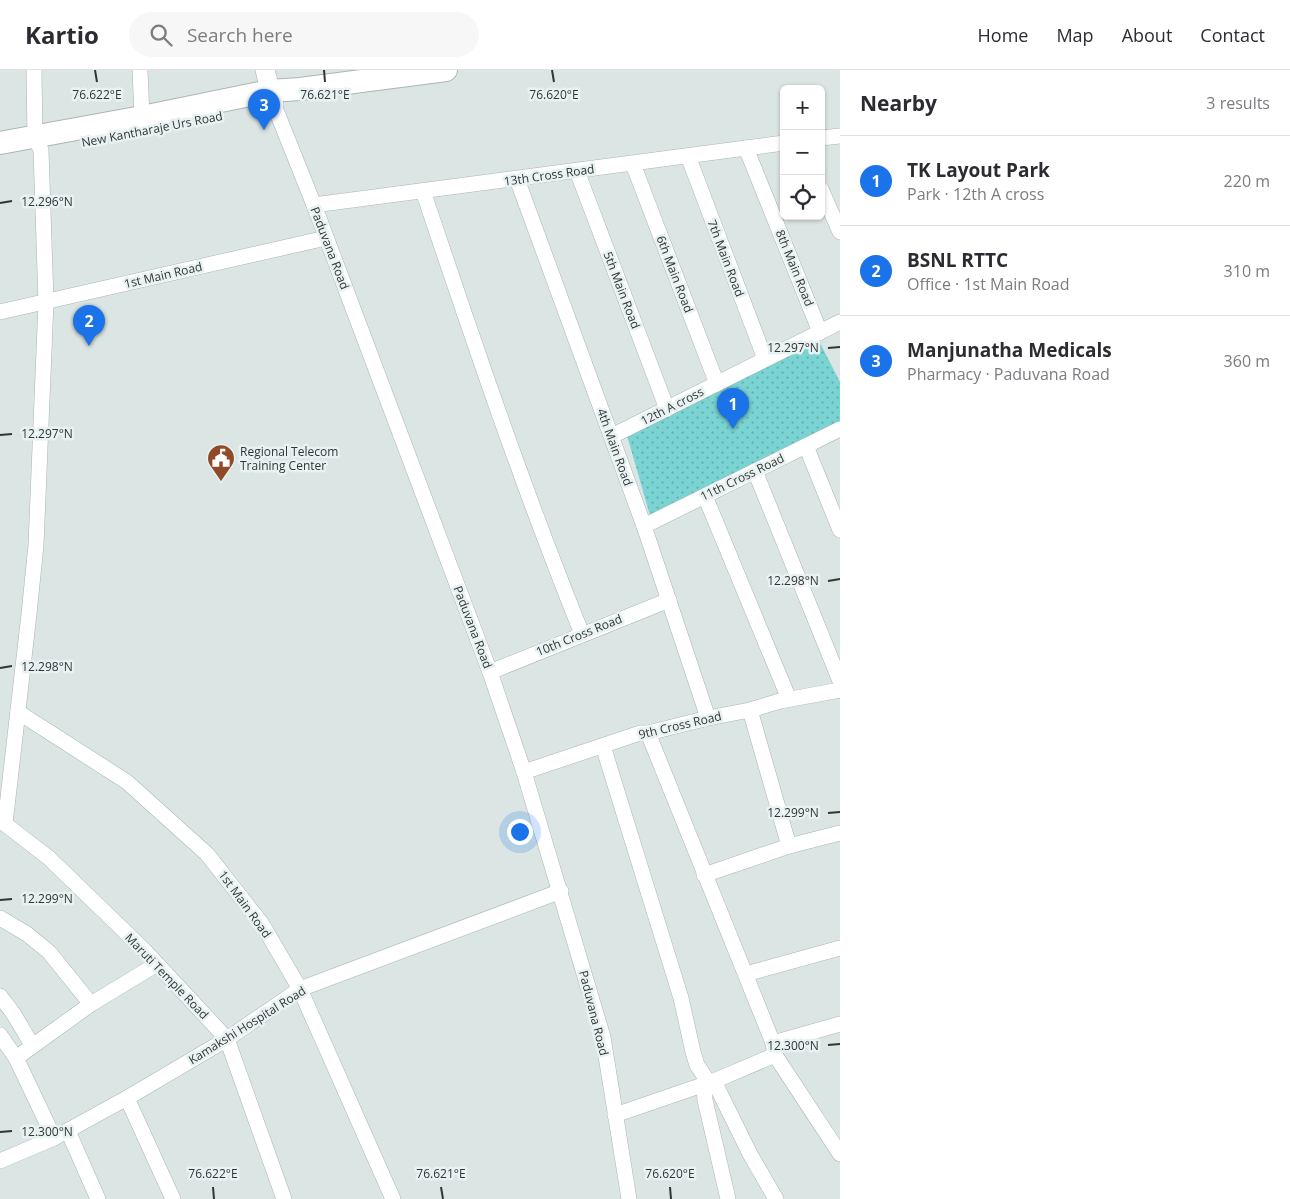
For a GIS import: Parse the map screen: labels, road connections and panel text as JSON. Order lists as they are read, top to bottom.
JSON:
{
  "streets": {
    "main road": ["New Kantharaje Urs Road"],
    "street": [
      "13th Cross Road",
      "Paduvana Road",
      "7th Main Road",
      "8th Main Road",
      "6th Main Road",
      "1st Main Road",
      "5th Main Road",
      "12th A cross",
      "4th Main Road",
      "11th Cross Road",
      "10th Cross Road",
      "9th Cross Road",
      "Maruti Temple Road",
      "Kamakshi Hospital Road"
    ]
  },
  "crossings": [
    ["New Kantharaje Urs Road", "Paduvana Road"],
    ["13th Cross Road", "Paduvana Road"],
    ["13th Cross Road", "7th Main Road"],
    ["13th Cross Road", "8th Main Road"],
    ["13th Cross Road", "6th Main Road"],
    ["13th Cross Road", "5th Main Road"],
    ["13th Cross Road", "4th Main Road"],
    ["Paduvana Road", "1st Main Road"],
    ["Paduvana Road", "10th Cross Road"],
    ["Paduvana Road", "9th Cross Road"],
    ["Paduvana Road", "Kamakshi Hospital Road"],
    ["7th Main Road", "12th A cross"],
    ["8th Main Road", "12th A cross"],
    ["6th Main Road", "12th A cross"],
    ["1st Main Road", "Kamakshi Hospital Road"],
    ["5th Main Road", "12th A cross"],
    ["12th A cross", "4th Main Road"],
    ["4th Main Road", "11th Cross Road"],
    ["4th Main Road", "10th Cross Road"],
    ["4th Main Road", "9th Cross Road"],
    ["Maruti Temple Road", "Kamakshi Hospital Road"]
  ],
  "places": {
    "public building": ["Regional Telecom Training Center"]
  },
  "page": {
    "header": "Kartio",
    "search": "Search here",
    "nav": [
      "Home",
      "Map",
      "About",
      "Contact"
    ],
    "heading": ["Nearby", "3 results"],
    "map_buttons": ["+", "−"],
    "pins": ["3", "2", "1"],
    "list": [
      {
        "mark": "1",
        "name": "TK Layout Park",
        "note": "Park · 12th A cross",
        "value": "220 m"
      },
      {
        "mark": "2",
        "name": "BSNL RTTC",
        "note": "Office · 1st Main Road",
        "value": "310 m"
      },
      {
        "mark": "3",
        "name": "Manjunatha Medicals",
        "note": "Pharmacy · Paduvana Road",
        "value": "360 m"
      }
    ]
  },
  "coordinates": [
    "76.622°E",
    "76.621°E",
    "76.620°E",
    "12.296°N",
    "12.297°N",
    "12.298°N",
    "12.299°N",
    "12.300°N"
  ]
}
